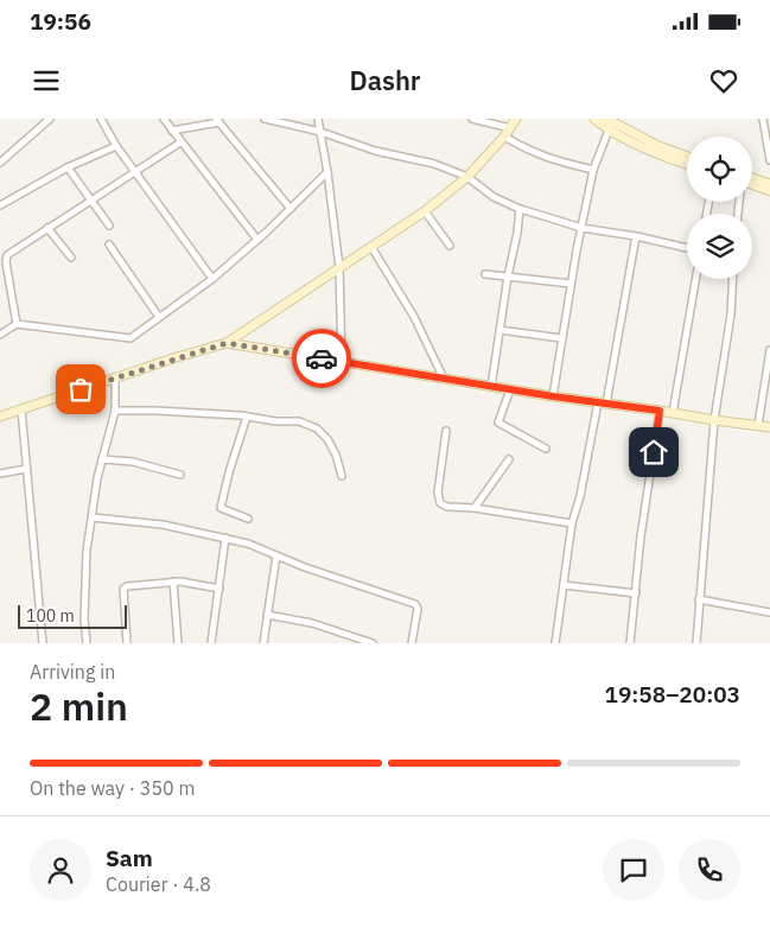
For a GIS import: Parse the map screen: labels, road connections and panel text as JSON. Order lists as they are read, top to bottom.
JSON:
{
  "scale_bar": "100 m",
  "page": {
    "status": "19:56",
    "header": "Dashr",
    "scale": "100 m",
    "heading": ["2 min", "Arriving in", "19:58–20:03"],
    "panel": ["Sam", "Courier · 4.8"],
    "bar": "On the way · 350 m"
  }
}
